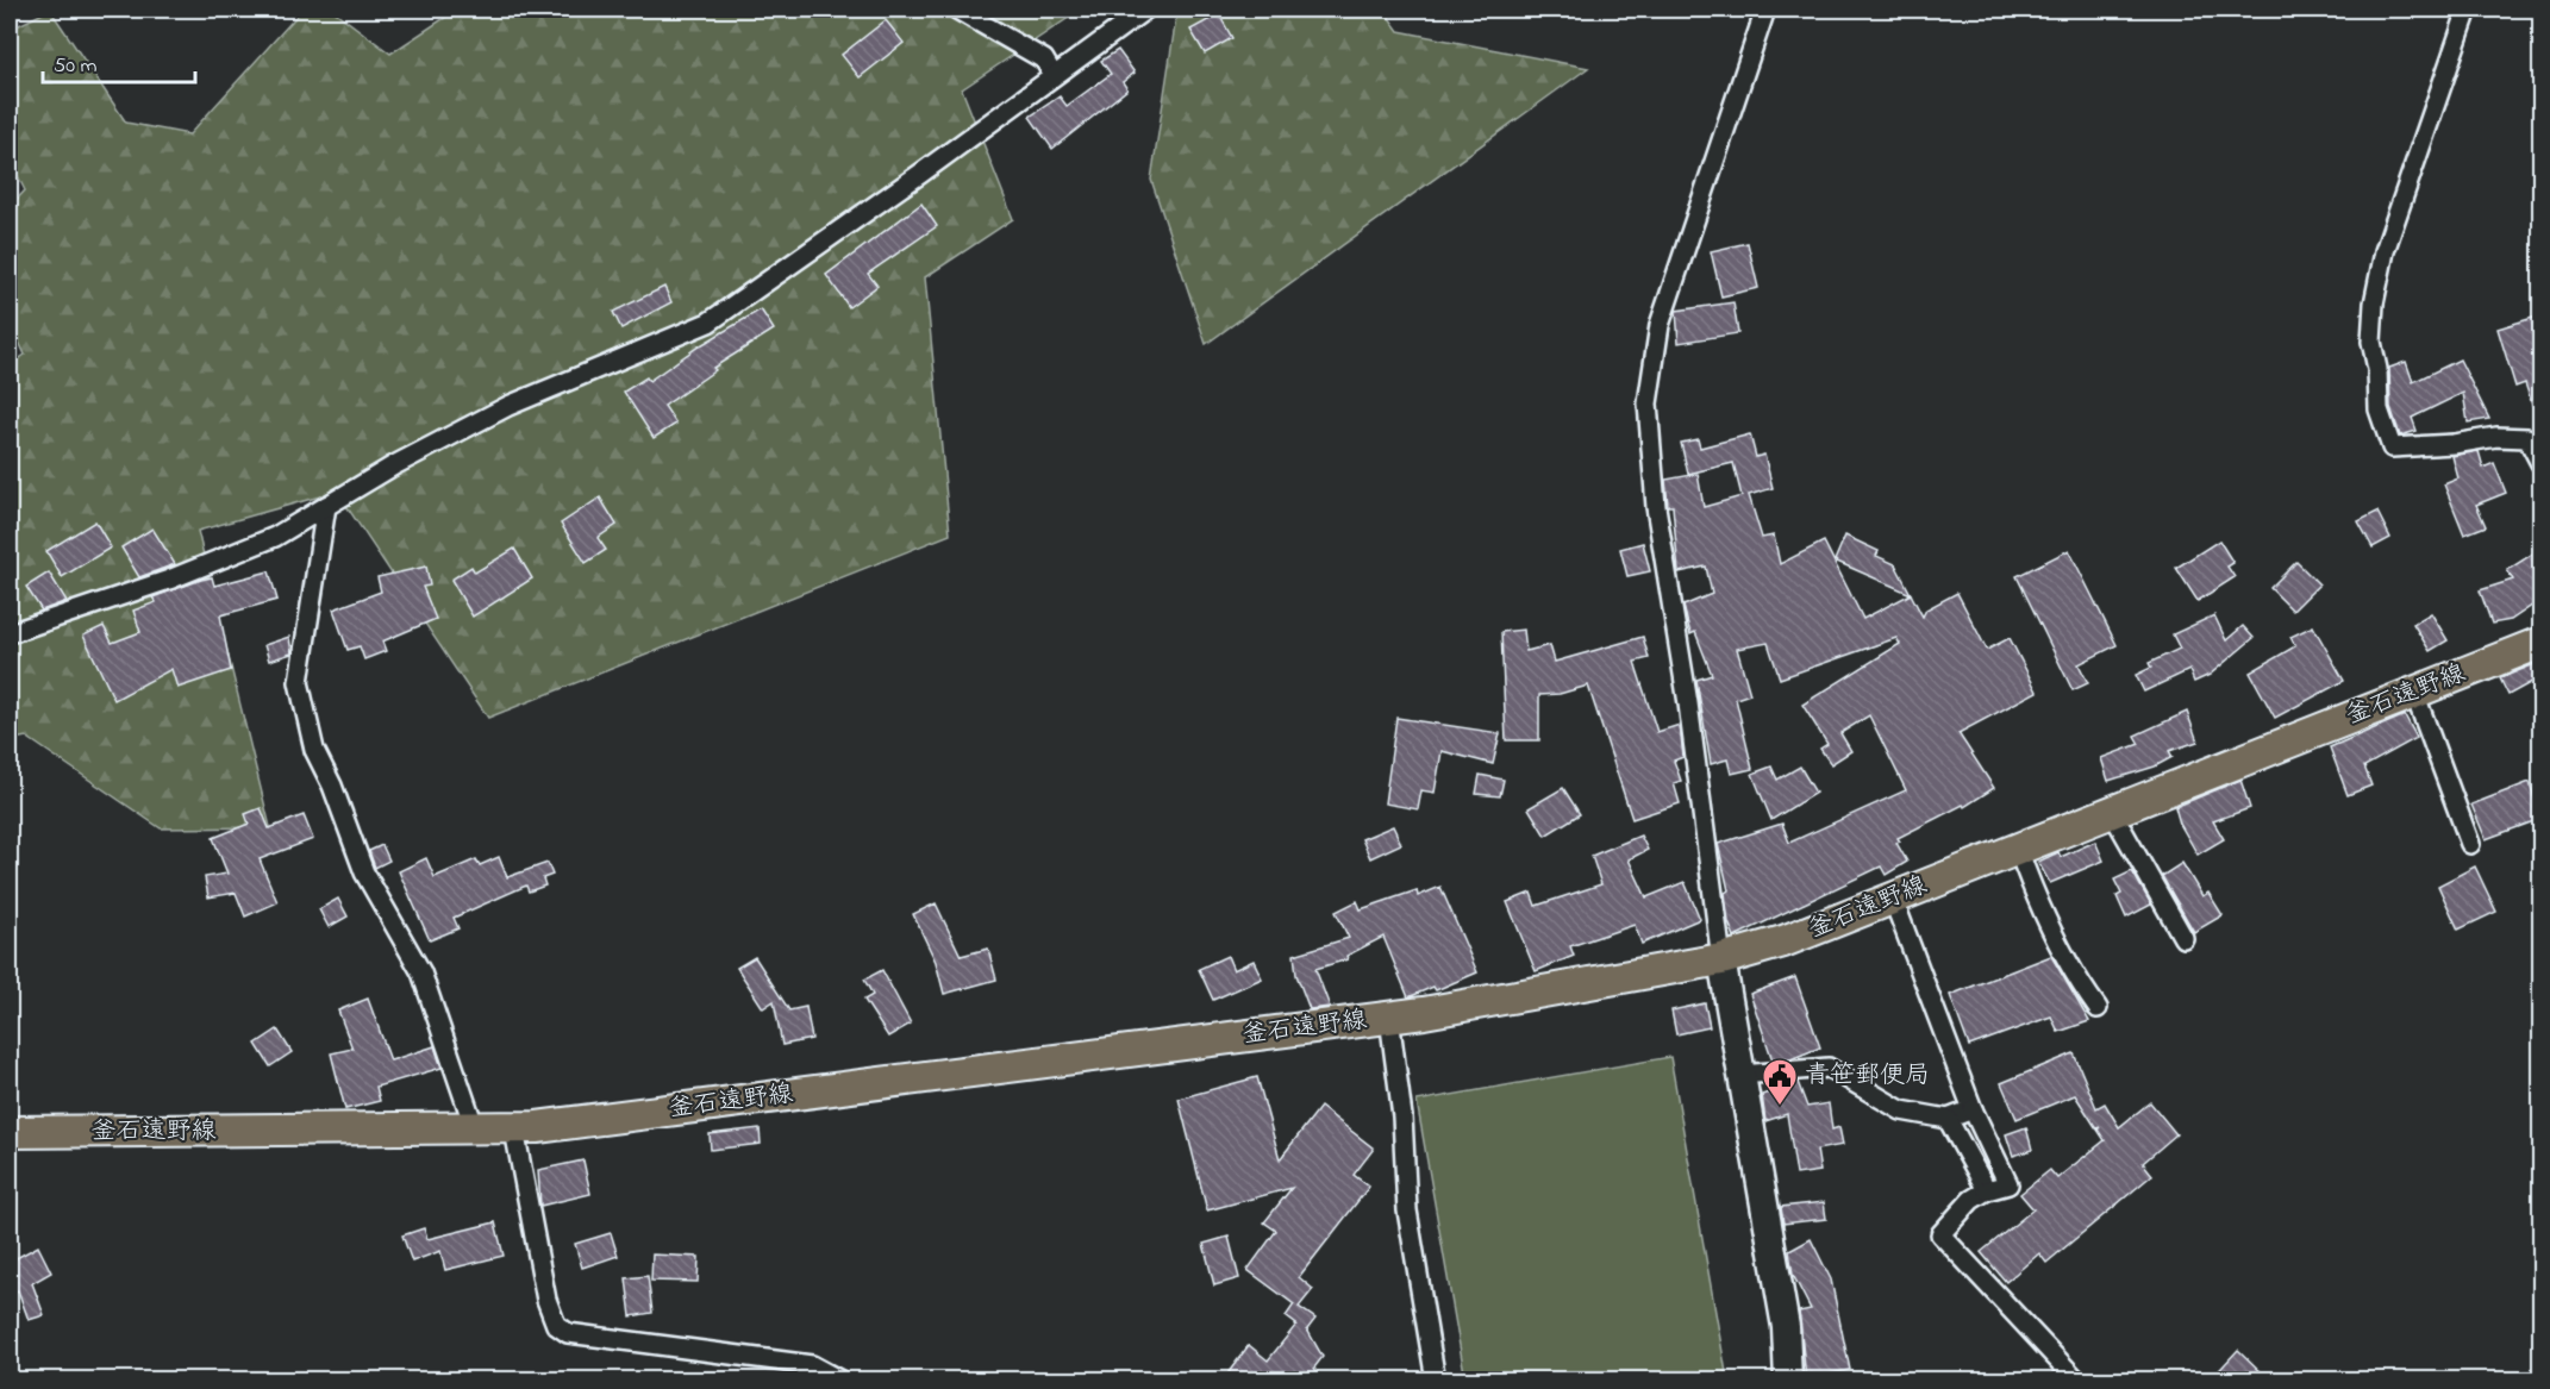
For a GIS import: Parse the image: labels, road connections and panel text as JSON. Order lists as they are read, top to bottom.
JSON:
{
  "streets": {
    "main road": ["釜石遠野線"]
  },
  "places": {
    "public building": ["青笹郵便局"]
  },
  "scale_bar": "50 m"
}
